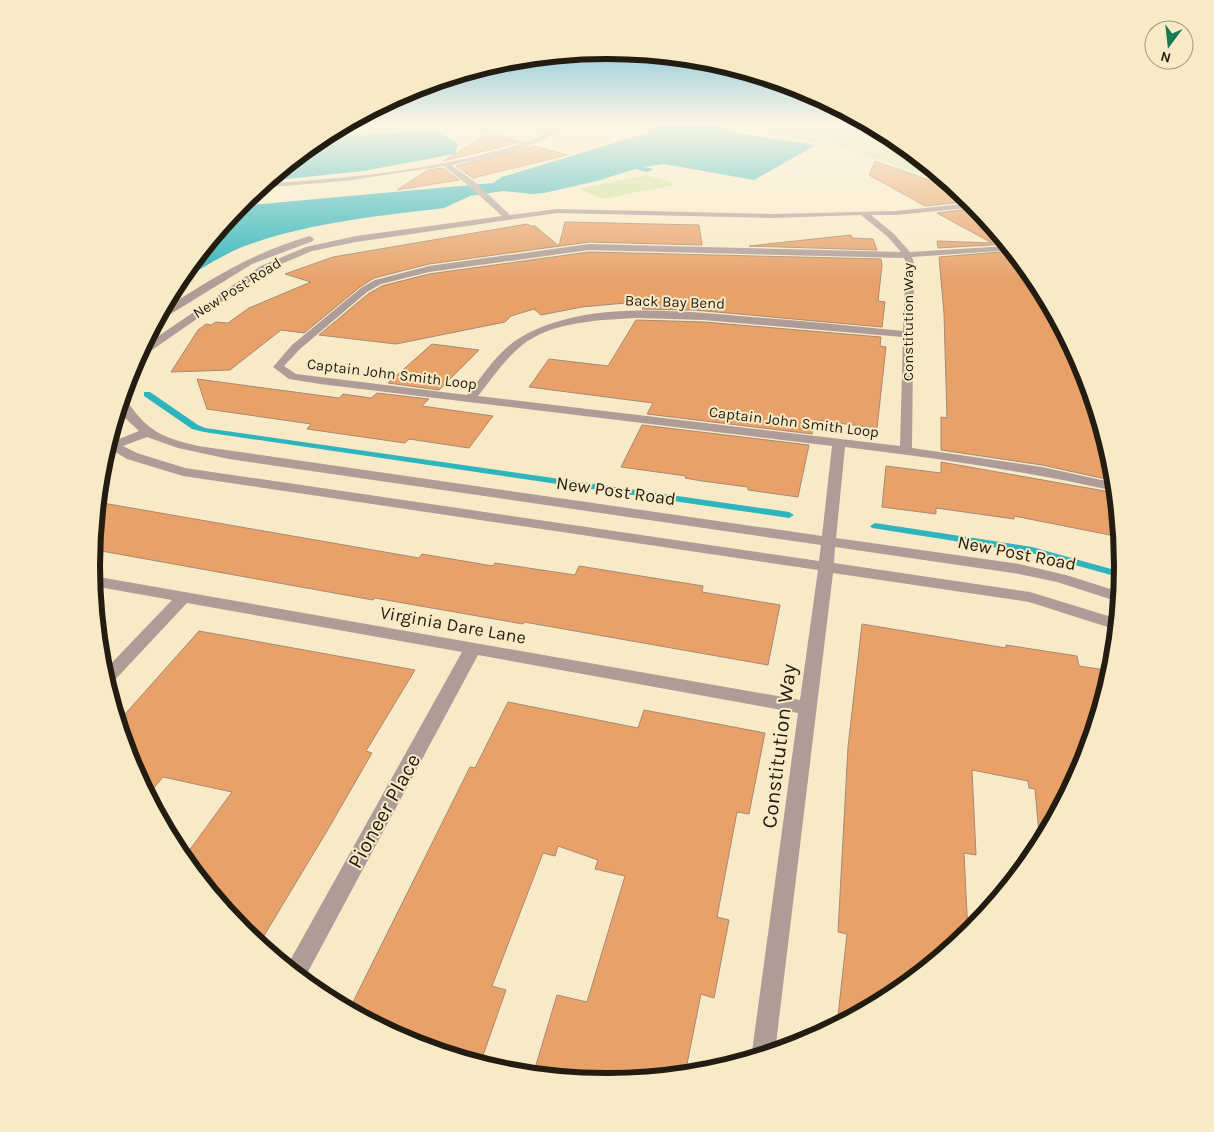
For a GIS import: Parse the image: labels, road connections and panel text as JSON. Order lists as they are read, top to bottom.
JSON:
{
  "streets": {
    "street": [
      "New Post Road",
      "Back Bay Bend",
      "Constitution Way",
      "Captain John Smith Loop",
      "Virginia Dare Lane",
      "Pioneer Place"
    ]
  },
  "crossings": [
    ["New Post Road", "Constitution Way"],
    ["Back Bay Bend", "Constitution Way"],
    ["Back Bay Bend", "Captain John Smith Loop"],
    ["Constitution Way", "Captain John Smith Loop"],
    ["Constitution Way", "Virginia Dare Lane"],
    ["Virginia Dare Lane", "Pioneer Place"]
  ],
  "north": "bottom"
}
